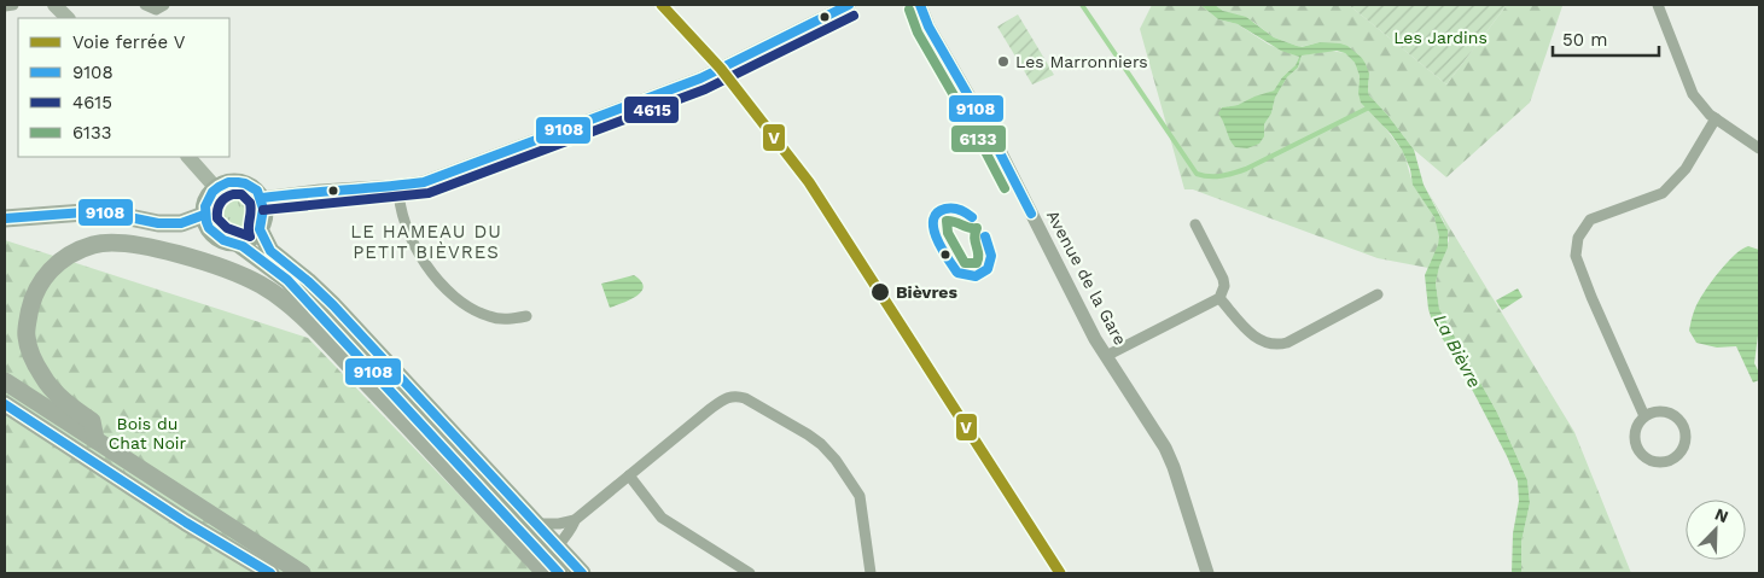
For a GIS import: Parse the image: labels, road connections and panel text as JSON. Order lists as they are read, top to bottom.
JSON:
{
  "streets": {
    "street": ["Avenue de la Gare"]
  },
  "districts": ["LE HAMEAU DU PETIT BIÈVRES"],
  "water": ["La Bièvre"],
  "parks": ["Les Jardins", "Bois du Chat Noir"],
  "places": ["Les Marronniers", "Bièvres"],
  "lines": [
    "rail line V",
    "transit line 9108",
    "transit line 6133",
    "transit line 4615"
  ],
  "legend": [
    "Voie ferrée V",
    "9108",
    "4615",
    "6133"
  ],
  "scale_bar": "50 m",
  "north": "top right"
}
